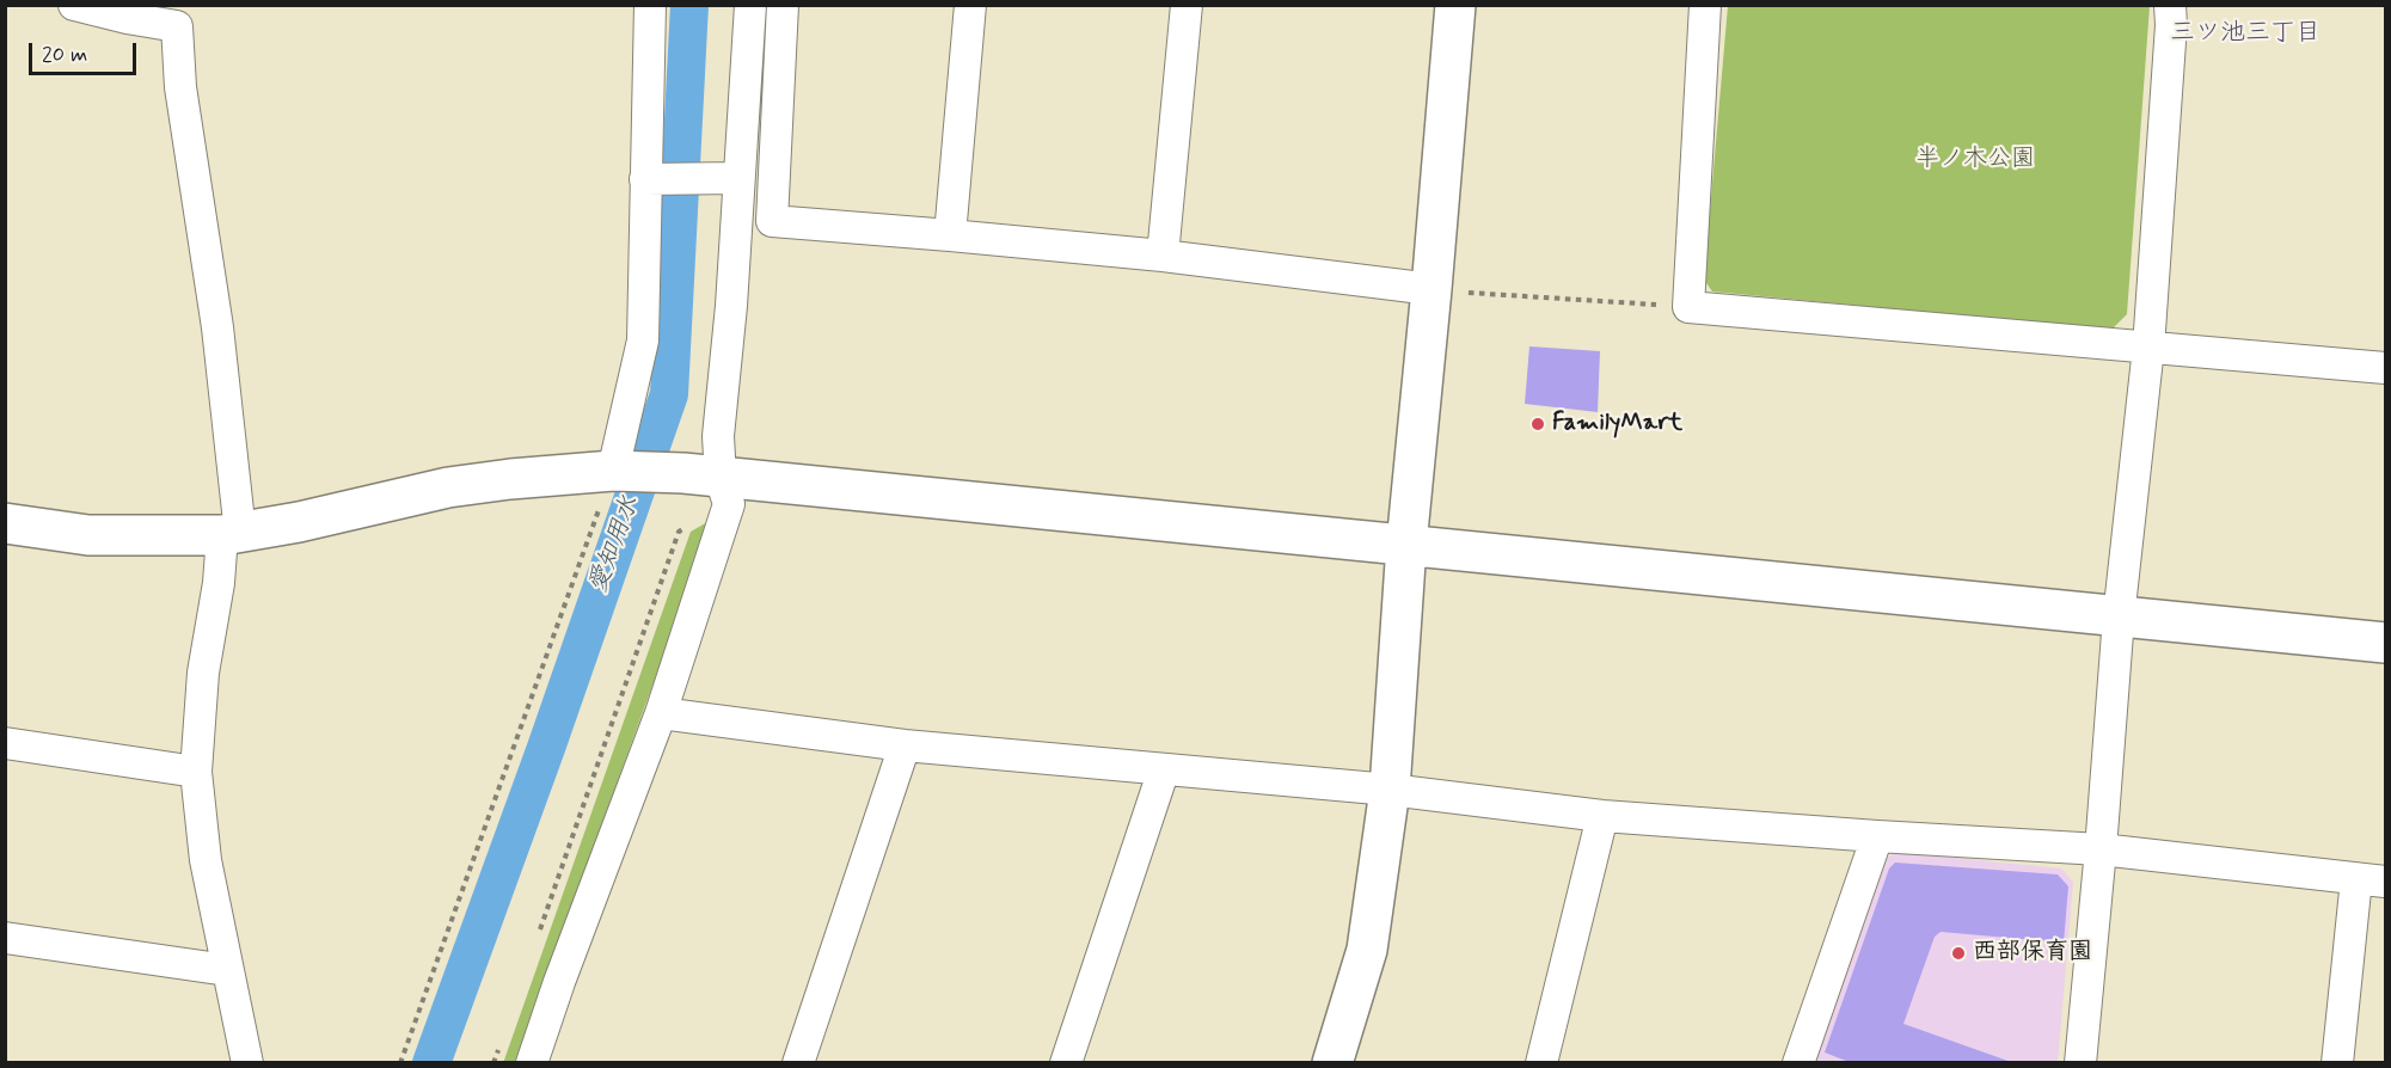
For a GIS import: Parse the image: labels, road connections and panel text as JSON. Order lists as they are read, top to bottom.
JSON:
{
  "districts": ["三ツ池三丁目"],
  "water": ["愛知用水"],
  "parks": ["半ノ木公園"],
  "places": ["FamilyMart", "西部保育園"],
  "scale_bar": "20 m"
}
